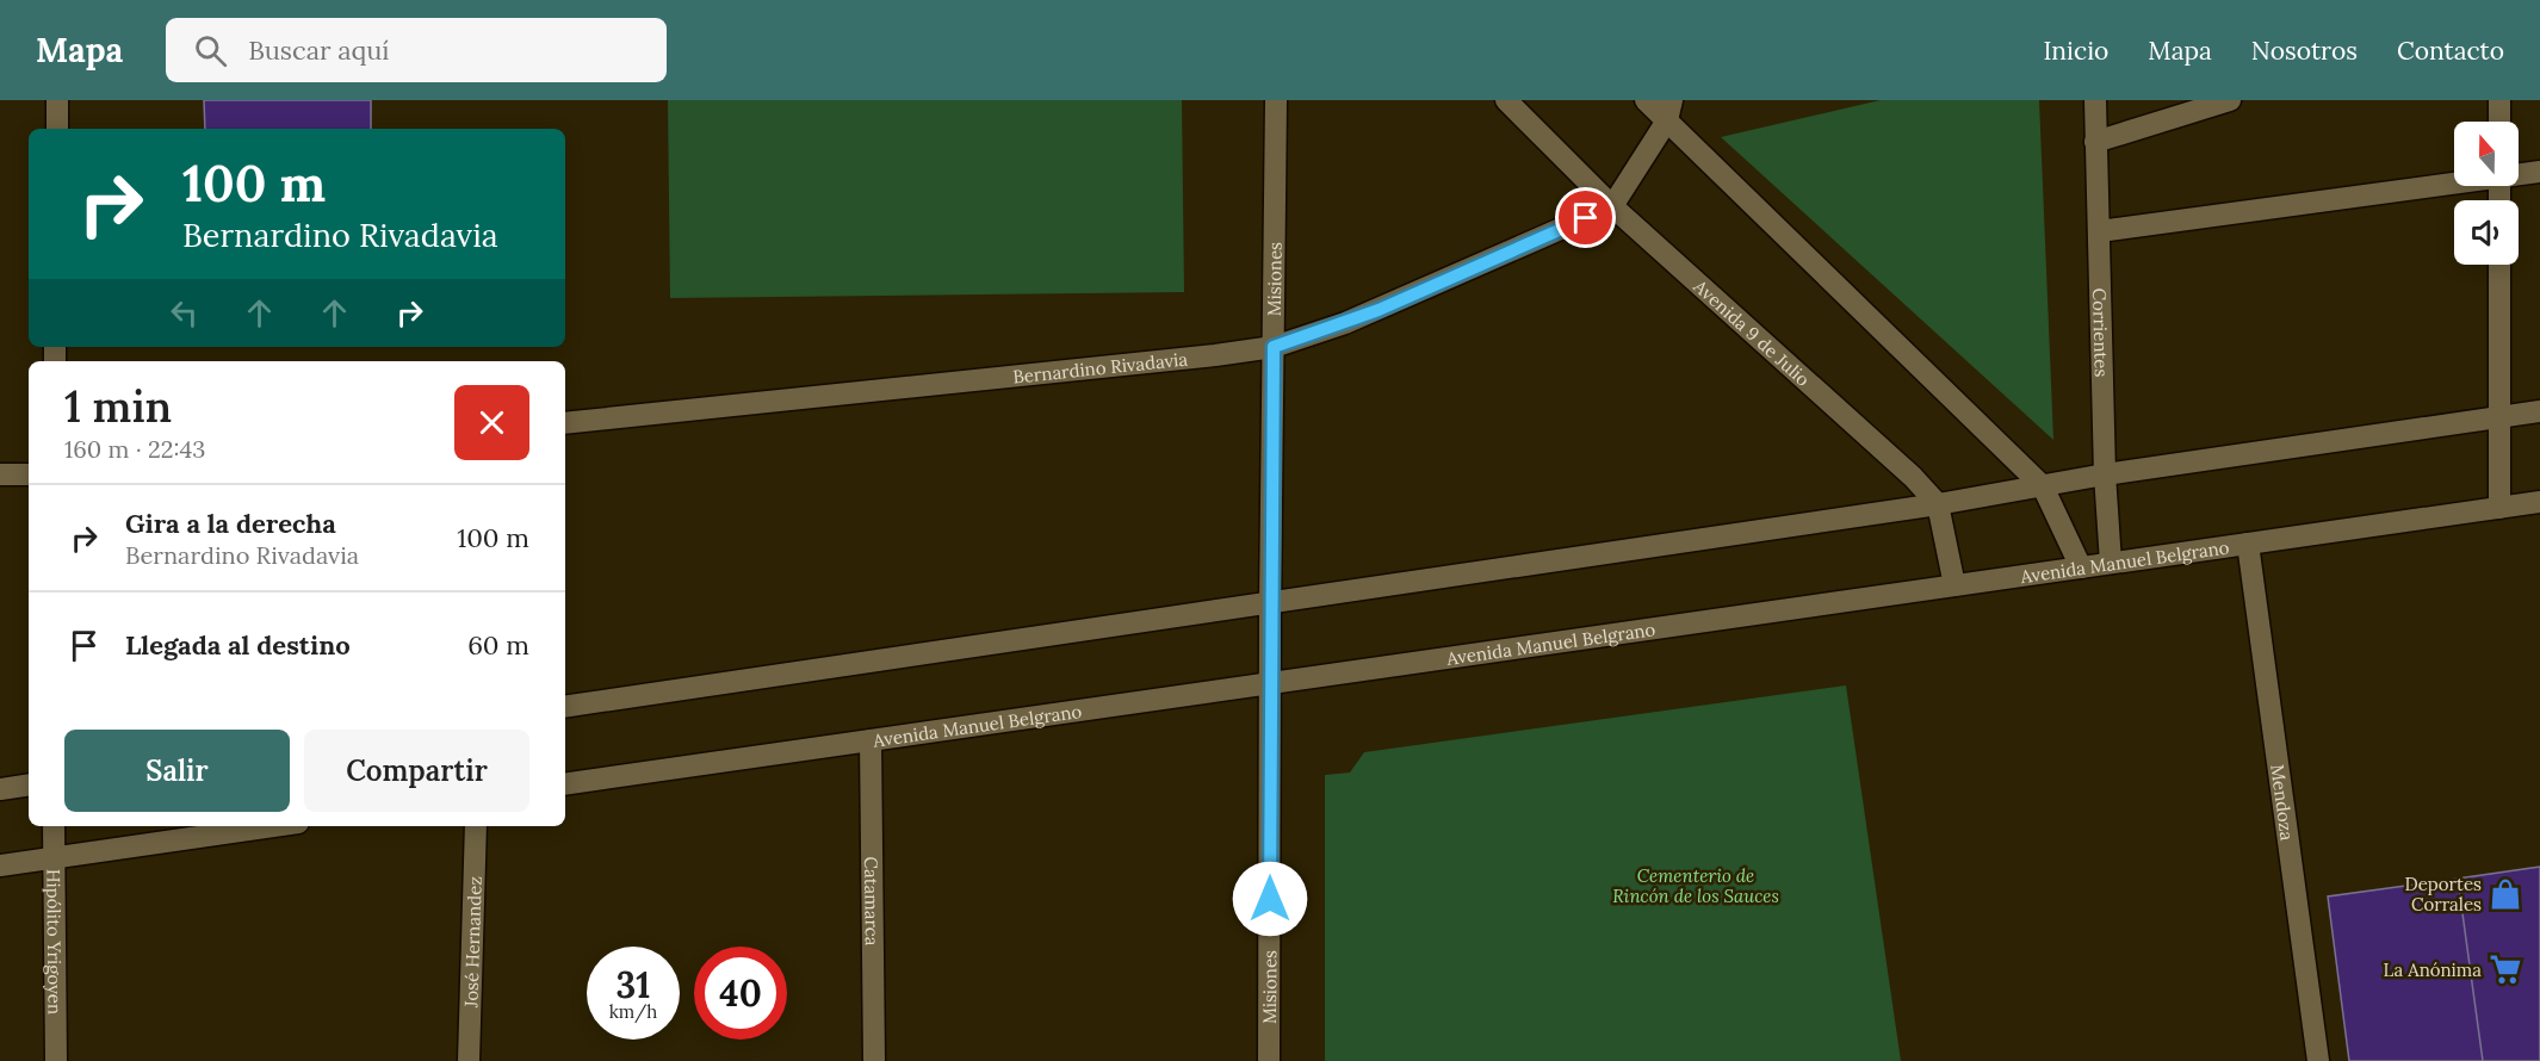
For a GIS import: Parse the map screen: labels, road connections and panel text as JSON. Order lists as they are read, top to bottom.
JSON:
{
  "streets": {
    "street": [
      "Misiones",
      "Corrientes",
      "Avenida 9 de Julio",
      "Bernardino Rivadavia",
      "Avenida Manuel Belgrano",
      "Mendoza",
      "Catamarca",
      "Hipólito Yrigoyen",
      "José Hernandez"
    ]
  },
  "crossings": [
    ["Misiones", "Bernardino Rivadavia"],
    ["Misiones", "Avenida Manuel Belgrano"],
    ["Corrientes", "Avenida Manuel Belgrano"],
    ["Avenida 9 de Julio", "Bernardino Rivadavia"],
    ["Avenida Manuel Belgrano", "Mendoza"],
    ["Avenida Manuel Belgrano", "Catamarca"]
  ],
  "parks": ["Cementerio de Rincón de los Sauces"],
  "places": {
    "shop": ["Deportes Corrales"],
    "supermarket": ["La Anónima"]
  },
  "north": "top",
  "page": {
    "header": "Mapa",
    "search": "Buscar aquí",
    "nav": [
      "Inicio",
      "Mapa",
      "Nosotros",
      "Contacto"
    ],
    "turn": ["100 m", "Bernardino Rivadavia"],
    "heading": ["1 min", "160 m · 22:43"],
    "list": [
      {
        "name": "Gira a la derecha",
        "note": "Bernardino Rivadavia",
        "value": "100 m"
      },
      {
        "name": "Llegada al destino",
        "value": "60 m"
      }
    ],
    "buttons": ["Salir", "Compartir"],
    "speed": "31 km/h",
    "limit": "40"
  }
}
